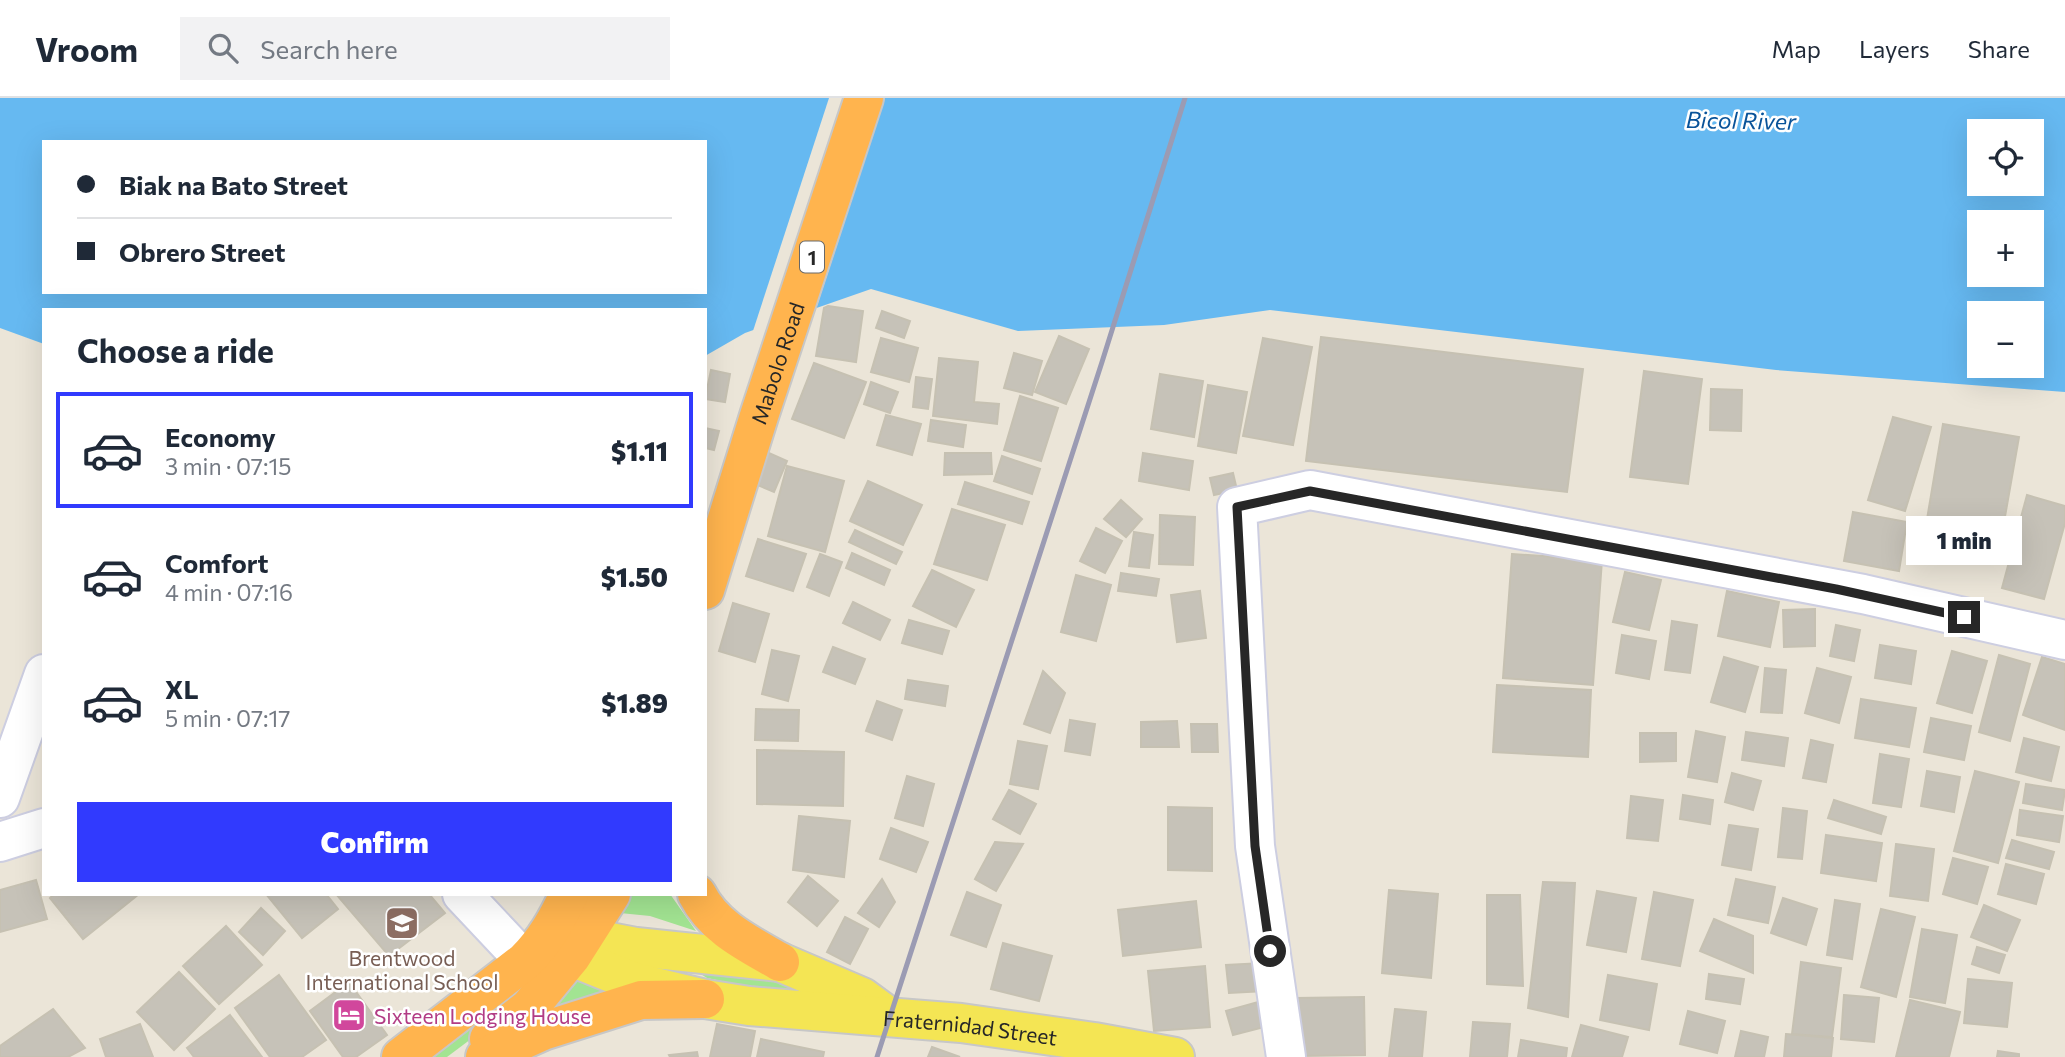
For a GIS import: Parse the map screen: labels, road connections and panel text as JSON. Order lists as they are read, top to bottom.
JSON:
{
  "streets": {
    "highway": ["1", "Mabolo Road"],
    "main road": ["Fraternidad Street"]
  },
  "water": ["Bicol River"],
  "places": {
    "school or university": ["Brentwood International School"],
    "hotel": ["Sixteen Lodging House"]
  },
  "page": {
    "header": "Vroom",
    "search": "Search here",
    "nav": ["Map", "Layers", "Share"],
    "map_buttons": ["+", "−"],
    "banner": ["Biak na Bato Street", "Obrero Street"],
    "heading": "Choose a ride",
    "list": [
      {
        "name": "Economy",
        "note": "3 min · 07:15",
        "value": "$1.11"
      },
      {
        "name": "Comfort",
        "note": "4 min · 07:16",
        "value": "$1.50"
      },
      {
        "name": "XL",
        "note": "5 min · 07:17",
        "value": "$1.89"
      }
    ],
    "bubble": "1 min",
    "buttons": "Confirm"
  }
}
